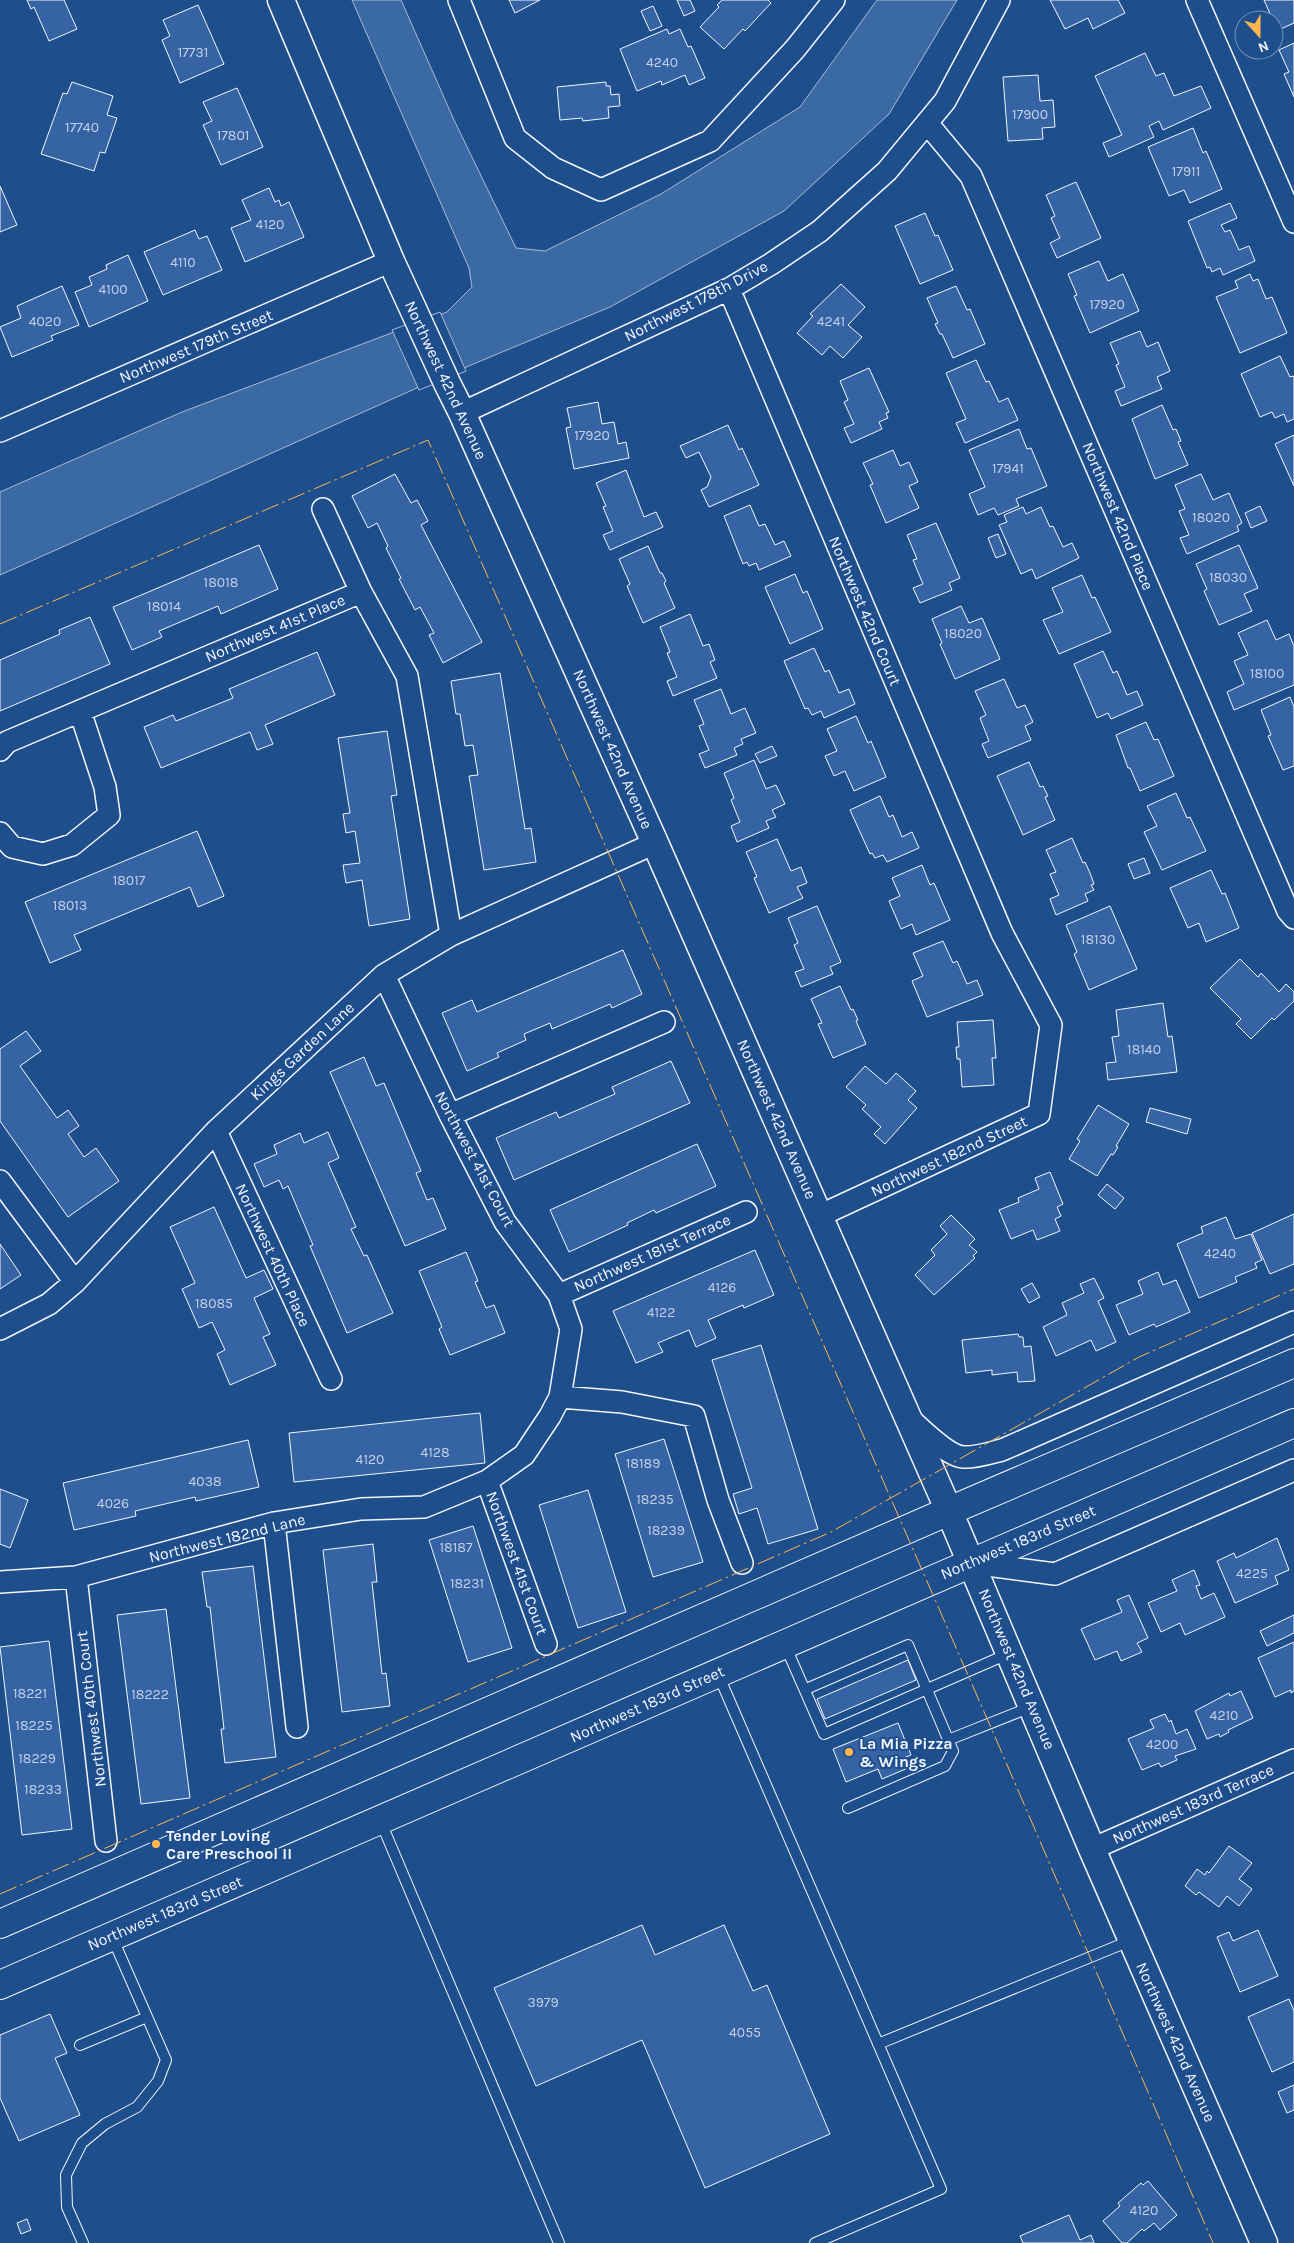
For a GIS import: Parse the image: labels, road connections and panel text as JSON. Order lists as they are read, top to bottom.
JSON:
{
  "streets": {
    "main road": ["Northwest 183rd Street"],
    "street": [
      "Northwest 178th Drive",
      "Northwest 179th Street",
      "Northwest 42nd Avenue",
      "Northwest 42nd Place",
      "Northwest 42nd Court",
      "Northwest 41st Place",
      "Kings Garden Lane",
      "Northwest 182nd Street",
      "Northwest 41st Court",
      "Northwest 181st Terrace",
      "Northwest 40th Place",
      "Northwest 182nd Lane",
      "Northwest 40th Court",
      "Northwest 183rd Terrace"
    ]
  },
  "crossings": [
    ["Northwest 178th Drive", "Northwest 42nd Avenue"],
    ["Northwest 178th Drive", "Northwest 42nd Place"],
    ["Northwest 178th Drive", "Northwest 42nd Court"],
    ["Northwest 179th Street", "Northwest 42nd Avenue"],
    ["Northwest 42nd Avenue", "Kings Garden Lane"],
    ["Northwest 42nd Avenue", "Northwest 182nd Street"],
    ["Northwest 42nd Avenue", "Northwest 183rd Street"],
    ["Northwest 42nd Avenue", "Northwest 183rd Terrace"],
    ["Northwest 42nd Court", "Northwest 182nd Street"],
    ["Northwest 41st Place", "Kings Garden Lane"],
    ["Kings Garden Lane", "Northwest 41st Court"],
    ["Kings Garden Lane", "Northwest 40th Place"],
    ["Northwest 41st Court", "Northwest 181st Terrace"],
    ["Northwest 41st Court", "Northwest 182nd Lane"],
    ["Northwest 182nd Lane", "Northwest 40th Court"]
  ],
  "places": ["La Mia Pizza & Wings", "Tender Loving Care Preschool II"],
  "house_numbers": [
    "17731",
    "4240",
    "17900",
    "17740",
    "17801",
    "17911",
    "4120",
    "4110",
    "4100",
    "17920",
    "4020",
    "4241",
    "17920",
    "17941",
    "18020",
    "18030",
    "18018",
    "18014",
    "18020",
    "18100",
    "18017",
    "18013",
    "18130",
    "18140",
    "4240",
    "4126",
    "18085",
    "4122",
    "4128",
    "4120",
    "18189",
    "4038",
    "18235",
    "4026",
    "18239",
    "18187",
    "4225",
    "18231",
    "18221",
    "18222",
    "4210",
    "18225",
    "4200",
    "18229",
    "18233",
    "3979",
    "4055",
    "4120"
  ],
  "north": "bottom"
}
